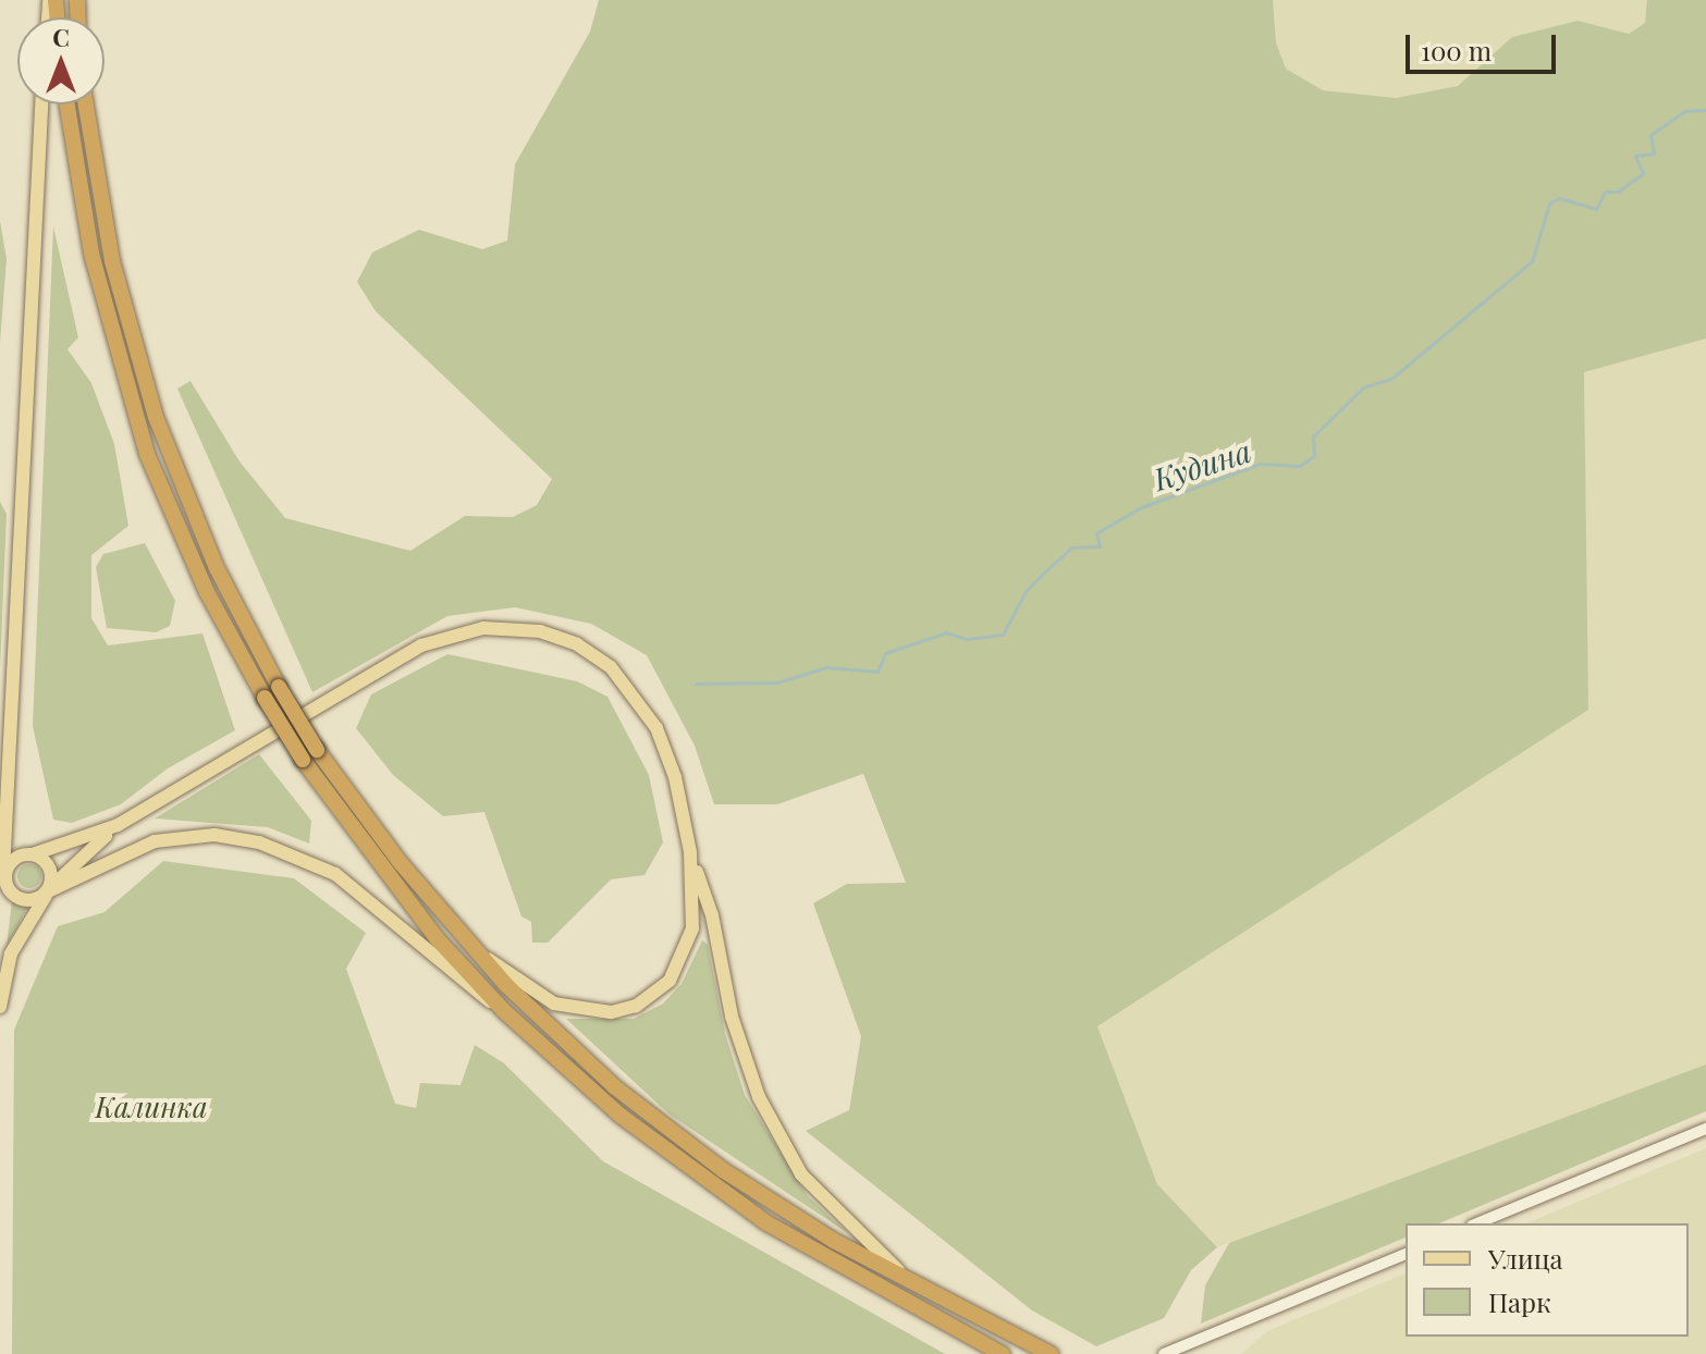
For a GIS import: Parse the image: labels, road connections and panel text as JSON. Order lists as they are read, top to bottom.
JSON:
{
  "water": ["Кудина"],
  "parks": ["Калинка"],
  "legend": ["Улица", "Парк"],
  "scale_bar": "100 m",
  "north": "top"
}
